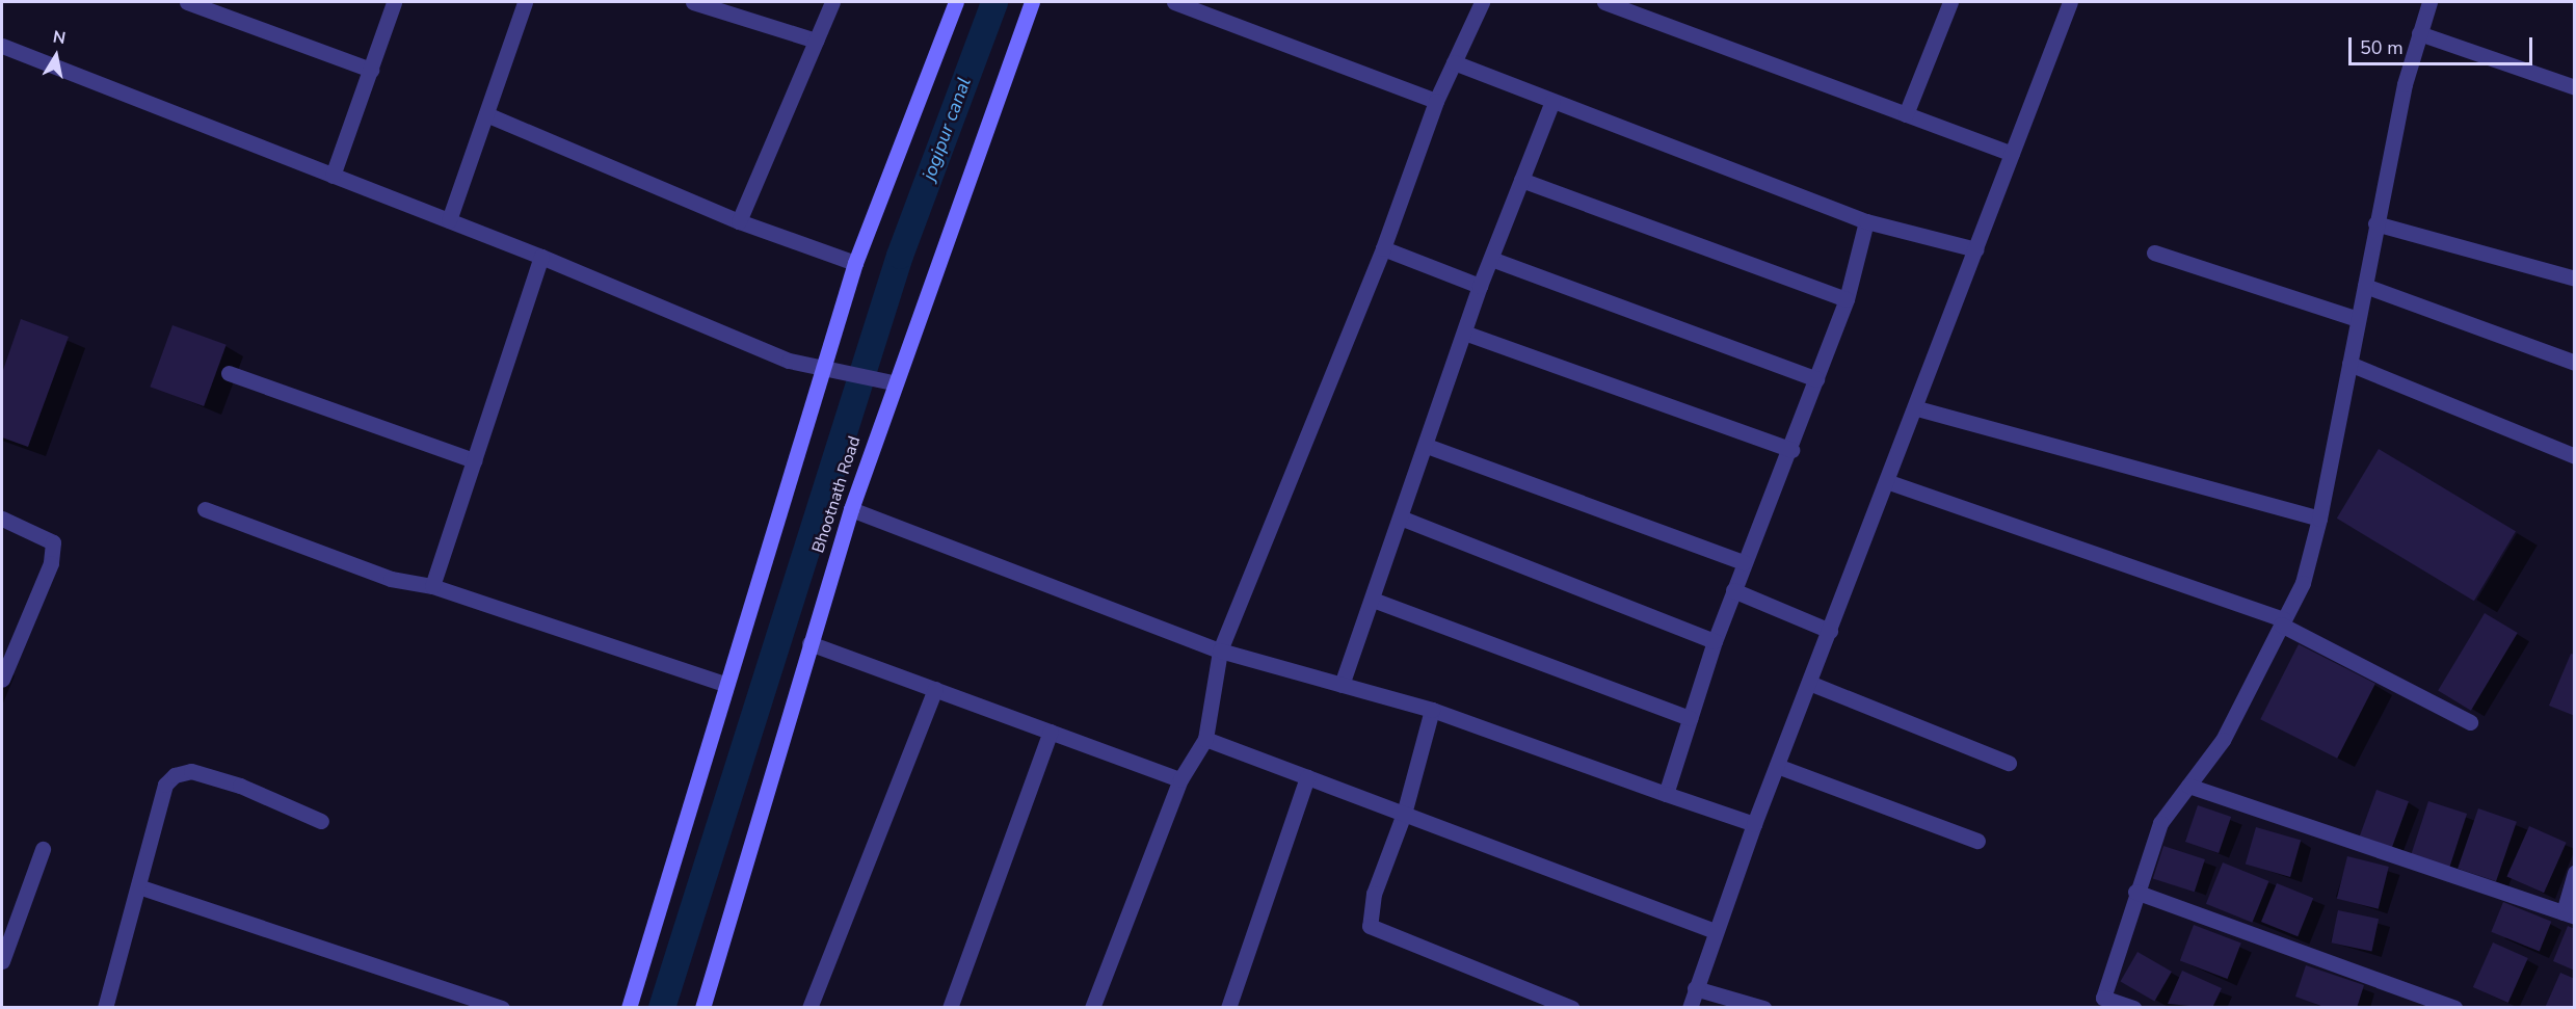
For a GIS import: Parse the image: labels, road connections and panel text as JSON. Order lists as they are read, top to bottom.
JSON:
{
  "streets": {
    "street": ["Bhootnath Road"]
  },
  "water": ["jogipur canal"],
  "scale_bar": "50 m",
  "north": "top"
}
